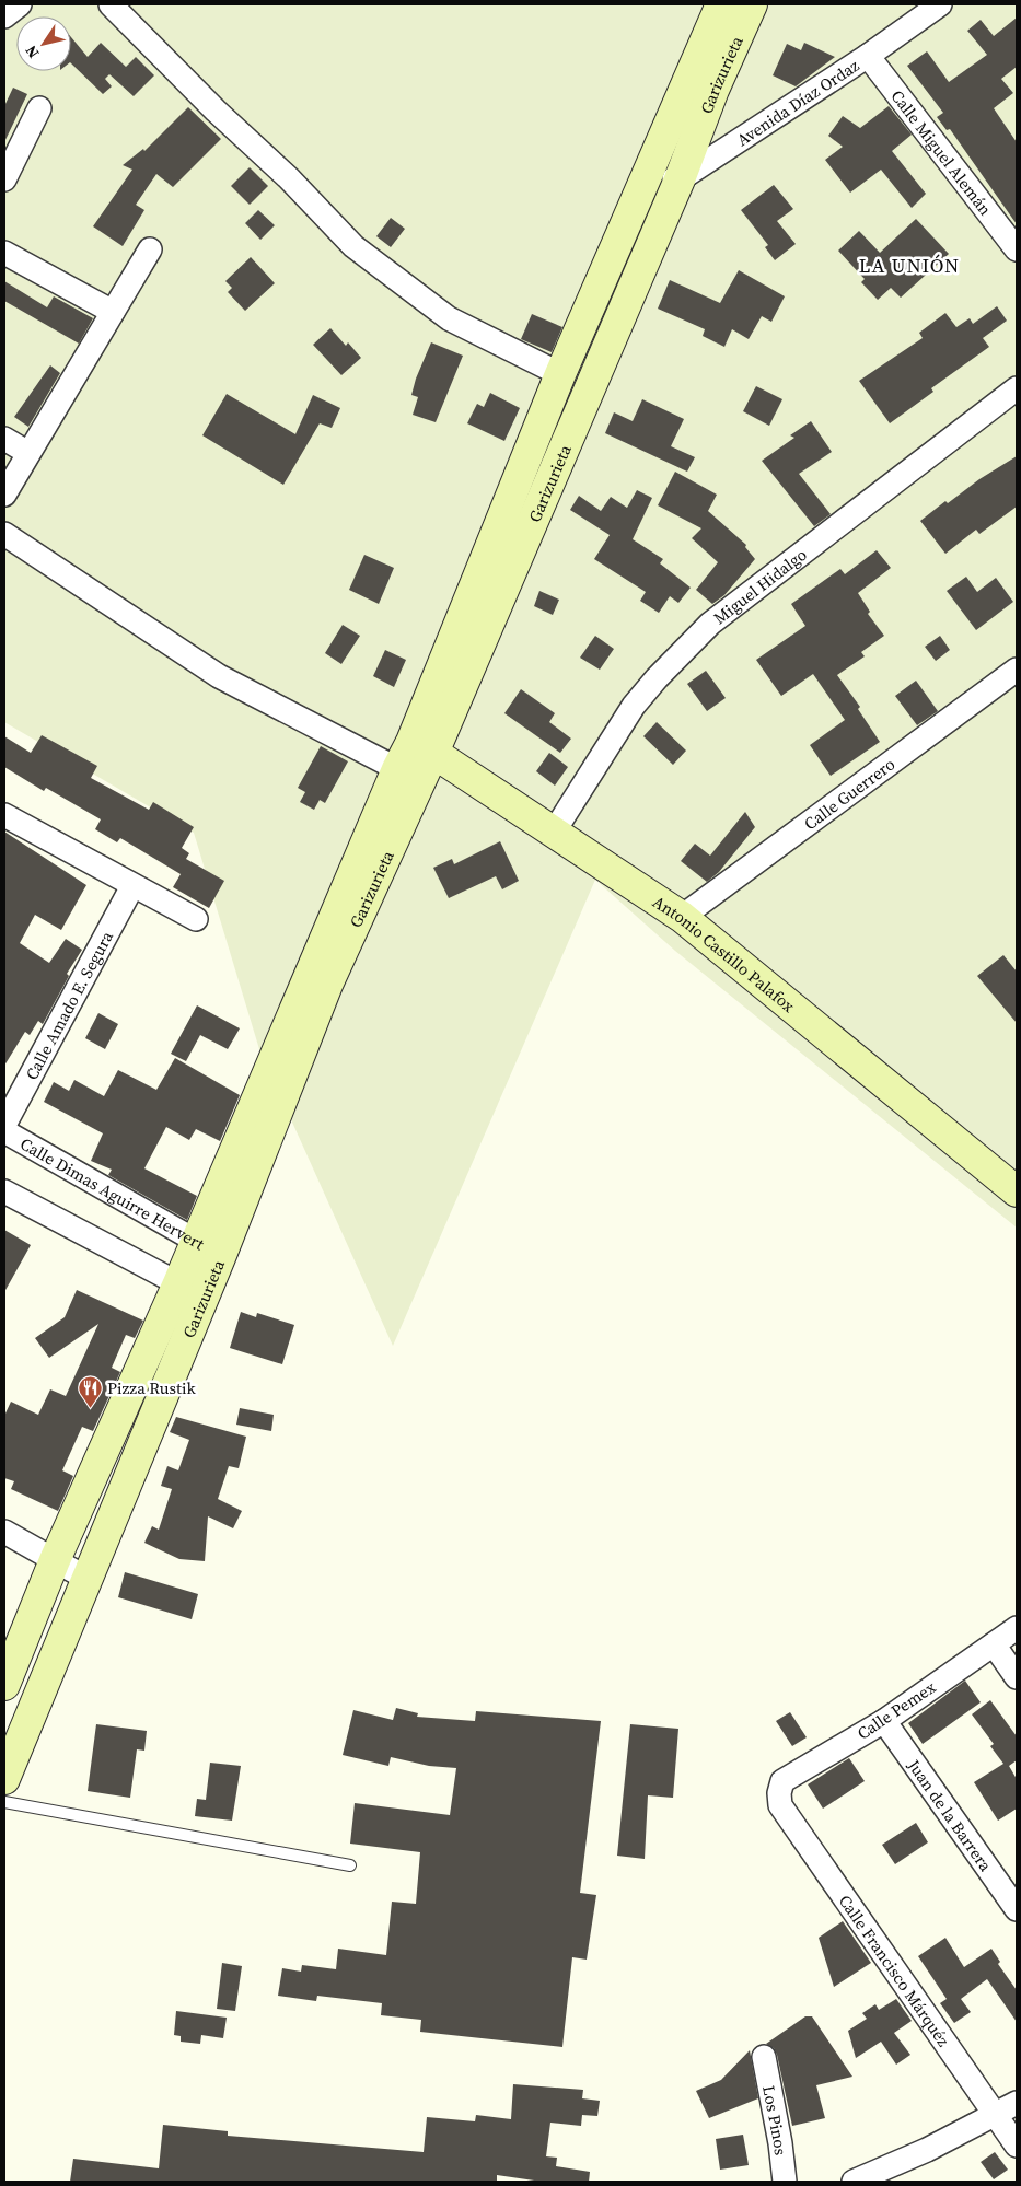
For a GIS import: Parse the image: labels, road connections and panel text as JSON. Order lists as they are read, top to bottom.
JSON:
{
  "streets": {
    "main road": ["Garizurieta", "Antonio Castillo Palafox"],
    "street": [
      "Avenida Díaz Ordaz",
      "Calle Miguel Alemán",
      "Miguel Hidalgo",
      "Calle Guerrero",
      "Calle Amado E. Segura",
      "Calle Dimas Aguirre Hervert",
      "Calle Pemex",
      "Juan de la Barrera",
      "Calle Francisco Márquéz",
      "Los Pinos"
    ]
  },
  "crossings": [
    ["Garizurieta", "Avenida Díaz Ordaz"],
    ["Garizurieta", "Antonio Castillo Palafox"],
    ["Garizurieta", "Calle Dimas Aguirre Hervert"],
    ["Avenida Díaz Ordaz", "Calle Miguel Alemán"],
    ["Miguel Hidalgo", "Antonio Castillo Palafox"],
    ["Calle Guerrero", "Antonio Castillo Palafox"],
    ["Calle Pemex", "Juan de la Barrera"],
    ["Calle Pemex", "Calle Francisco Márquéz"]
  ],
  "districts": ["LA UNIÓN"],
  "places": {
    "restaurant": ["Pizza Rustik"]
  },
  "north": "bottom left"
}
